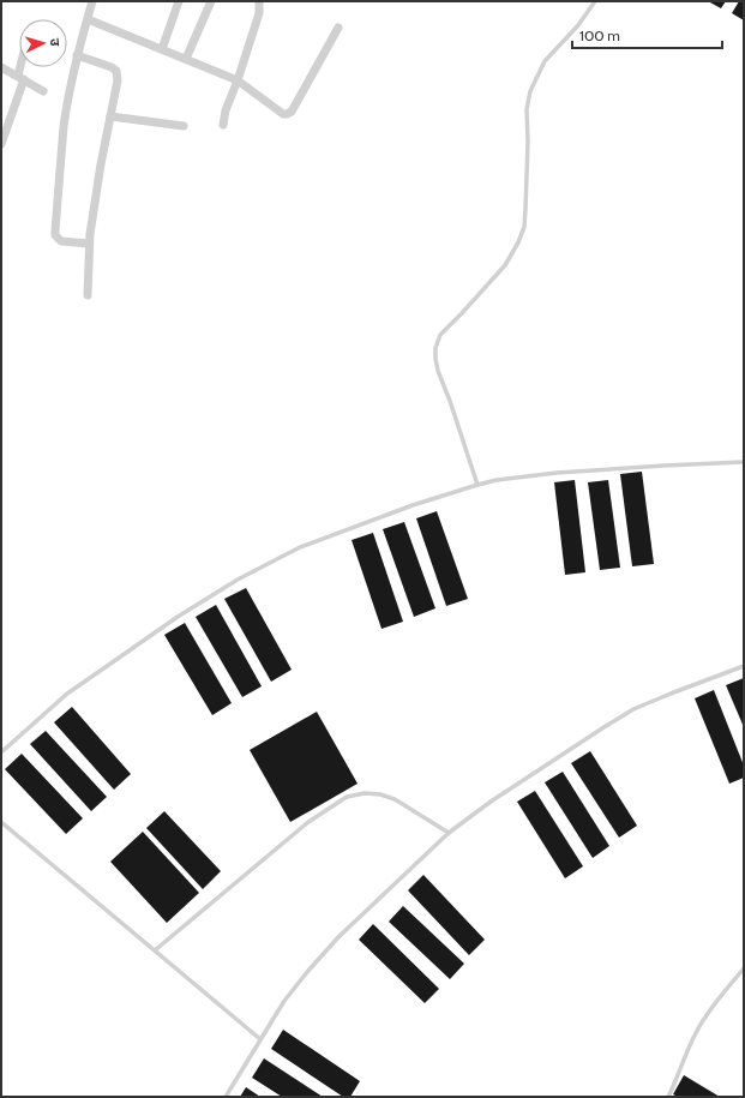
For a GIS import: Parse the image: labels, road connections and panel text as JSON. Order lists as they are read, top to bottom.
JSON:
{
  "scale_bar": "100 m",
  "north": "right"
}
